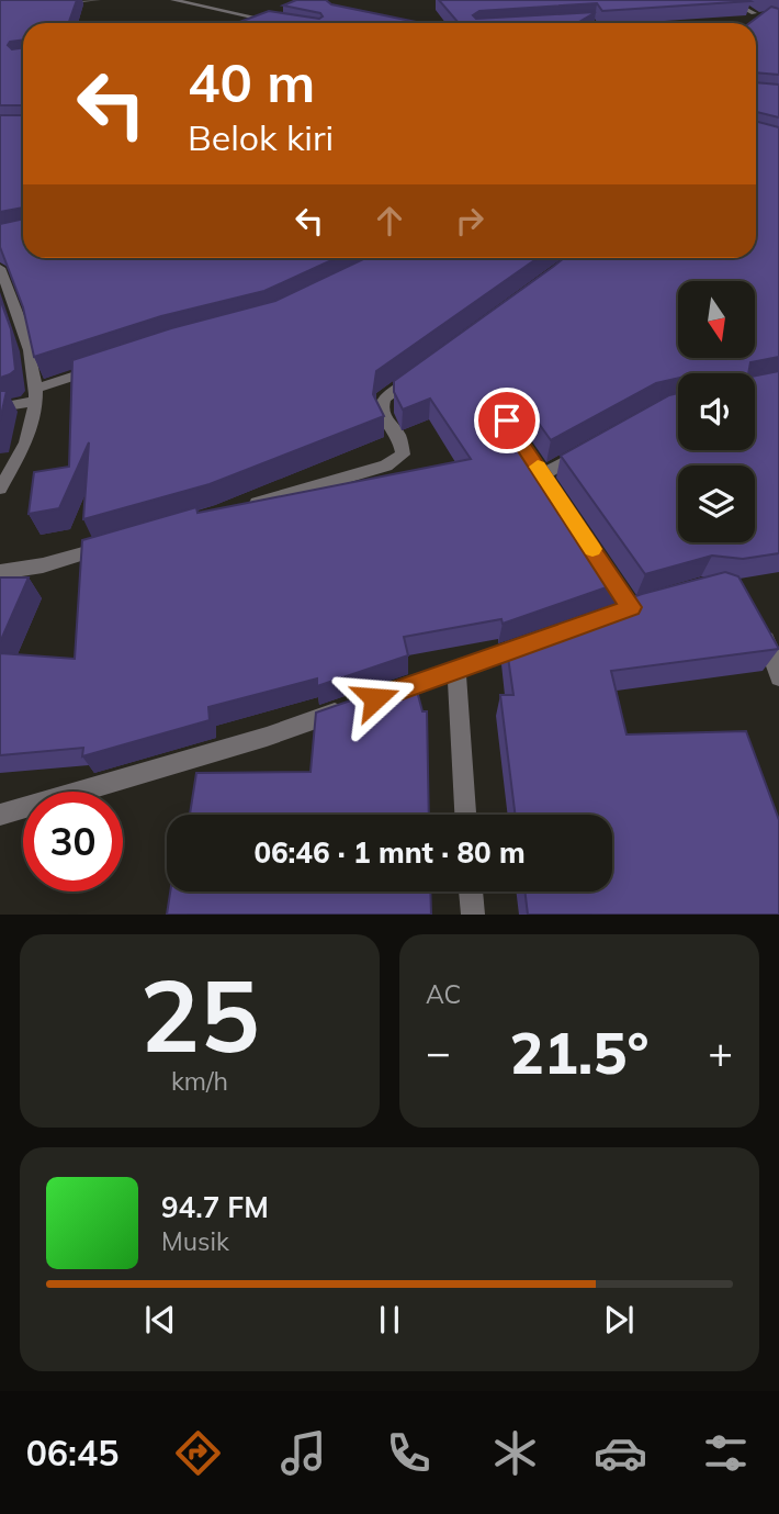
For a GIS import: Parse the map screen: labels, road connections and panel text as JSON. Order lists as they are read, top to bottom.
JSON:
{
  "north": "bottom",
  "page": {
    "turn": ["40 m", "Belok kiri"],
    "limit": "30",
    "trip": "06:46 · 1 mnt · 80 m",
    "tile": [
      ["25", "km/h"],
      "AC"
    ],
    "heat": ["−", "21.5°", "+"],
    "song": ["94.7 FM", "Musik"],
    "tabs": "06:45"
  }
}
